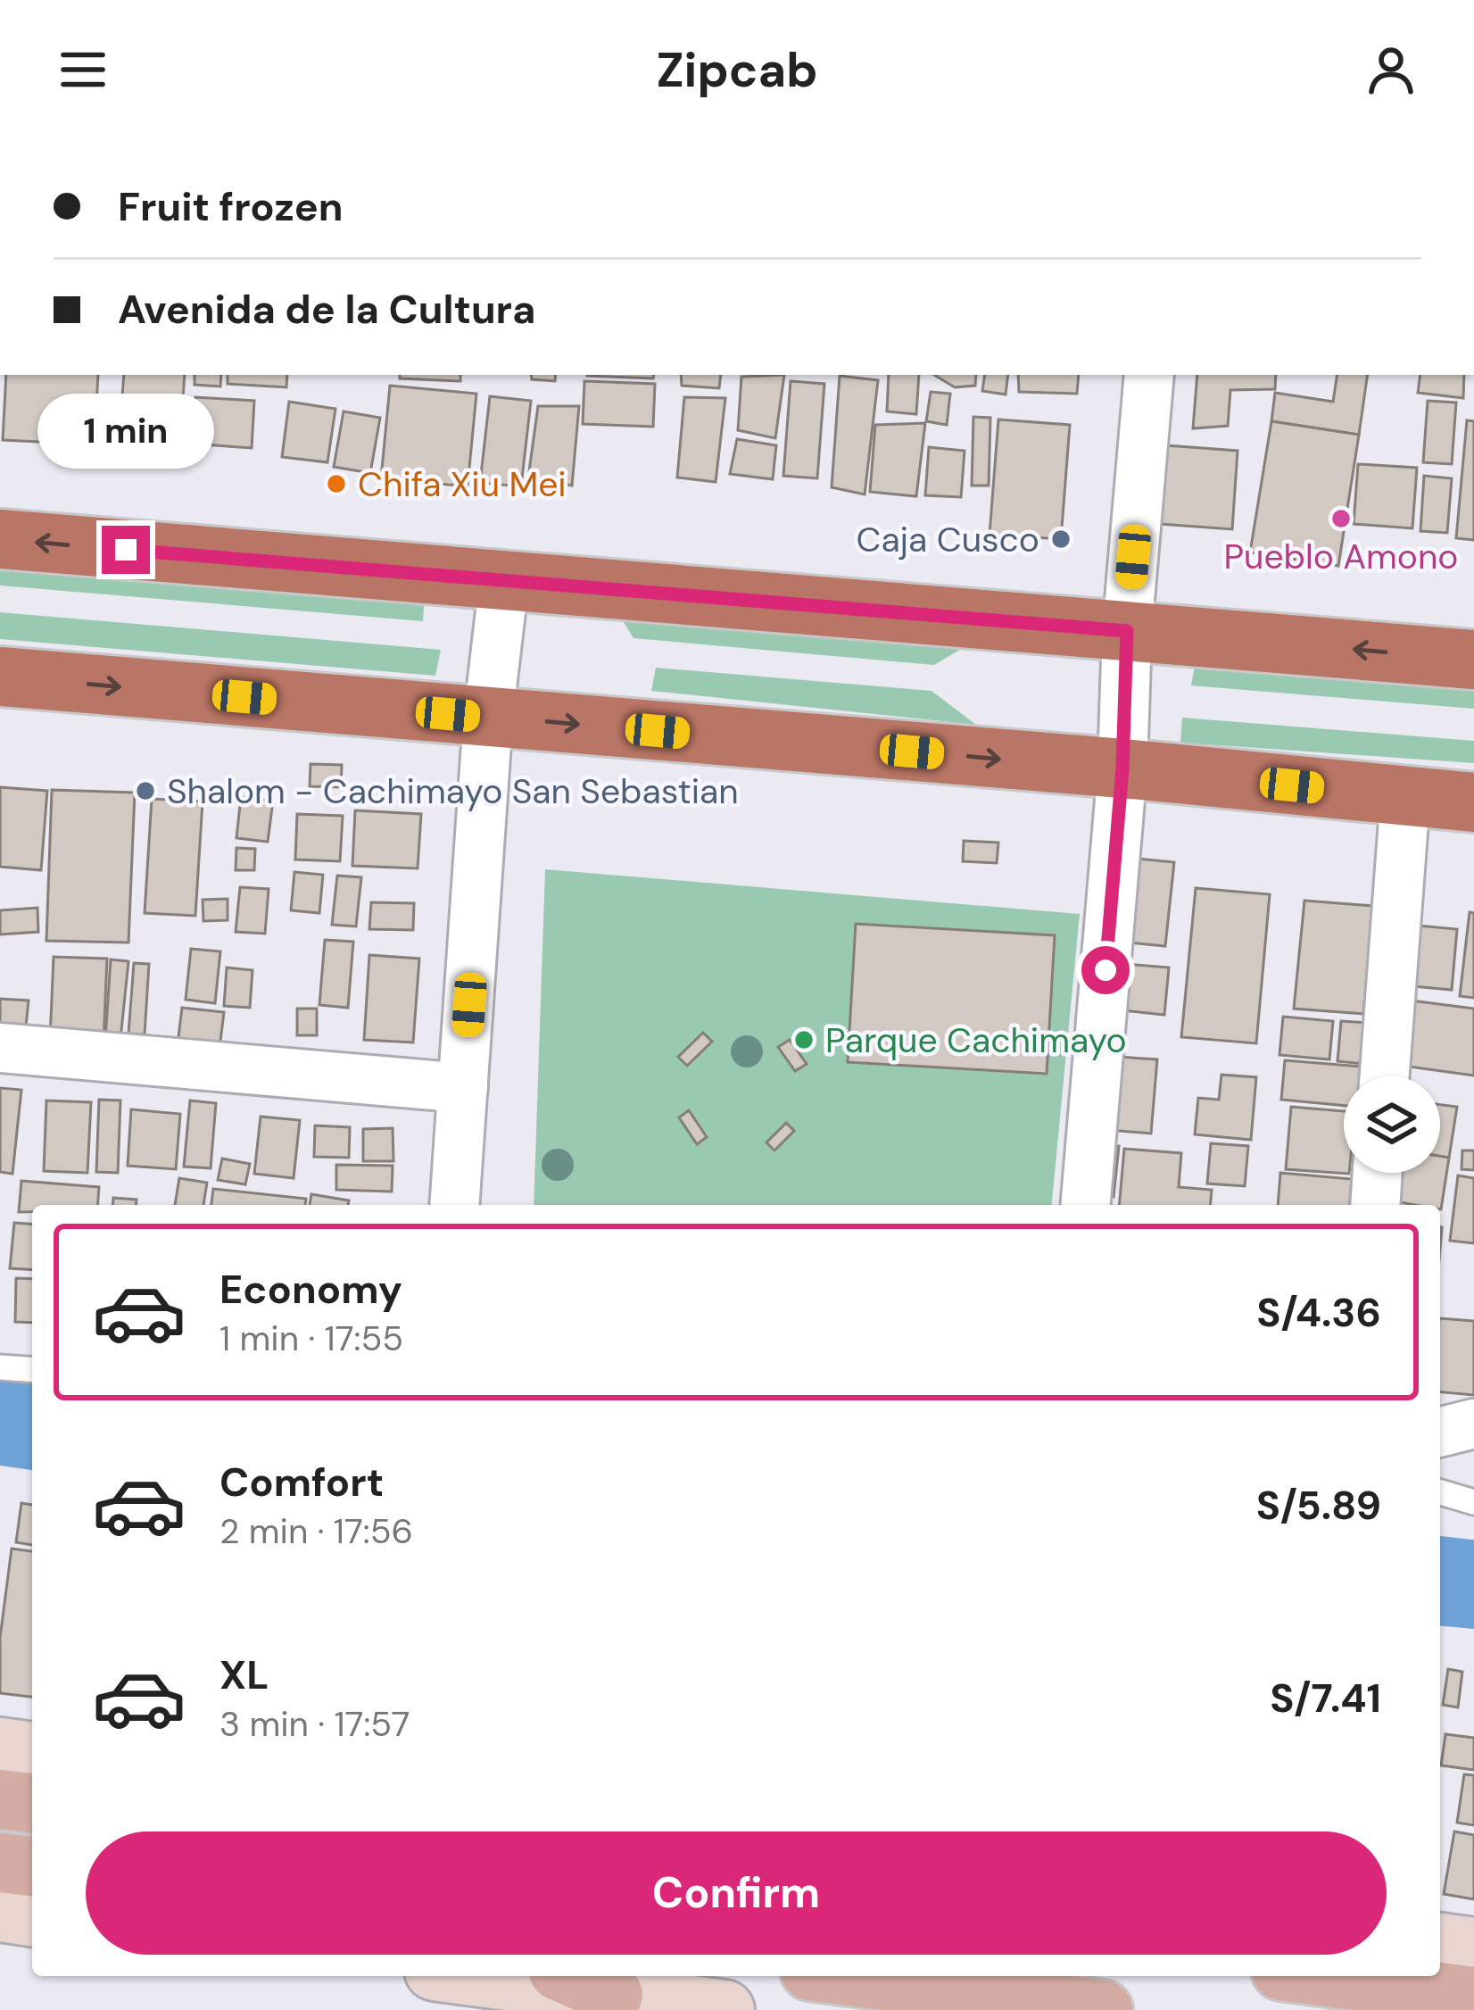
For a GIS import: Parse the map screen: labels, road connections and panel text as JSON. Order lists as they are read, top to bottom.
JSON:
{
  "places": [
    "Chifa Xiu Mei",
    "Pueblo Amono",
    "Caja Cusco",
    "Shalom - Cachimayo San Sebastian",
    "Parque Cachimayo"
  ],
  "page": {
    "header": "Zipcab",
    "banner": ["Fruit frozen", "Avenida de la Cultura"],
    "bubble": "1 min",
    "list": [
      {
        "name": "Economy",
        "note": "1 min · 17:55",
        "value": "S/4.36"
      },
      {
        "name": "Comfort",
        "note": "2 min · 17:56",
        "value": "S/5.89"
      },
      {
        "name": "XL",
        "note": "3 min · 17:57",
        "value": "S/7.41"
      }
    ],
    "buttons": "Confirm"
  }
}
